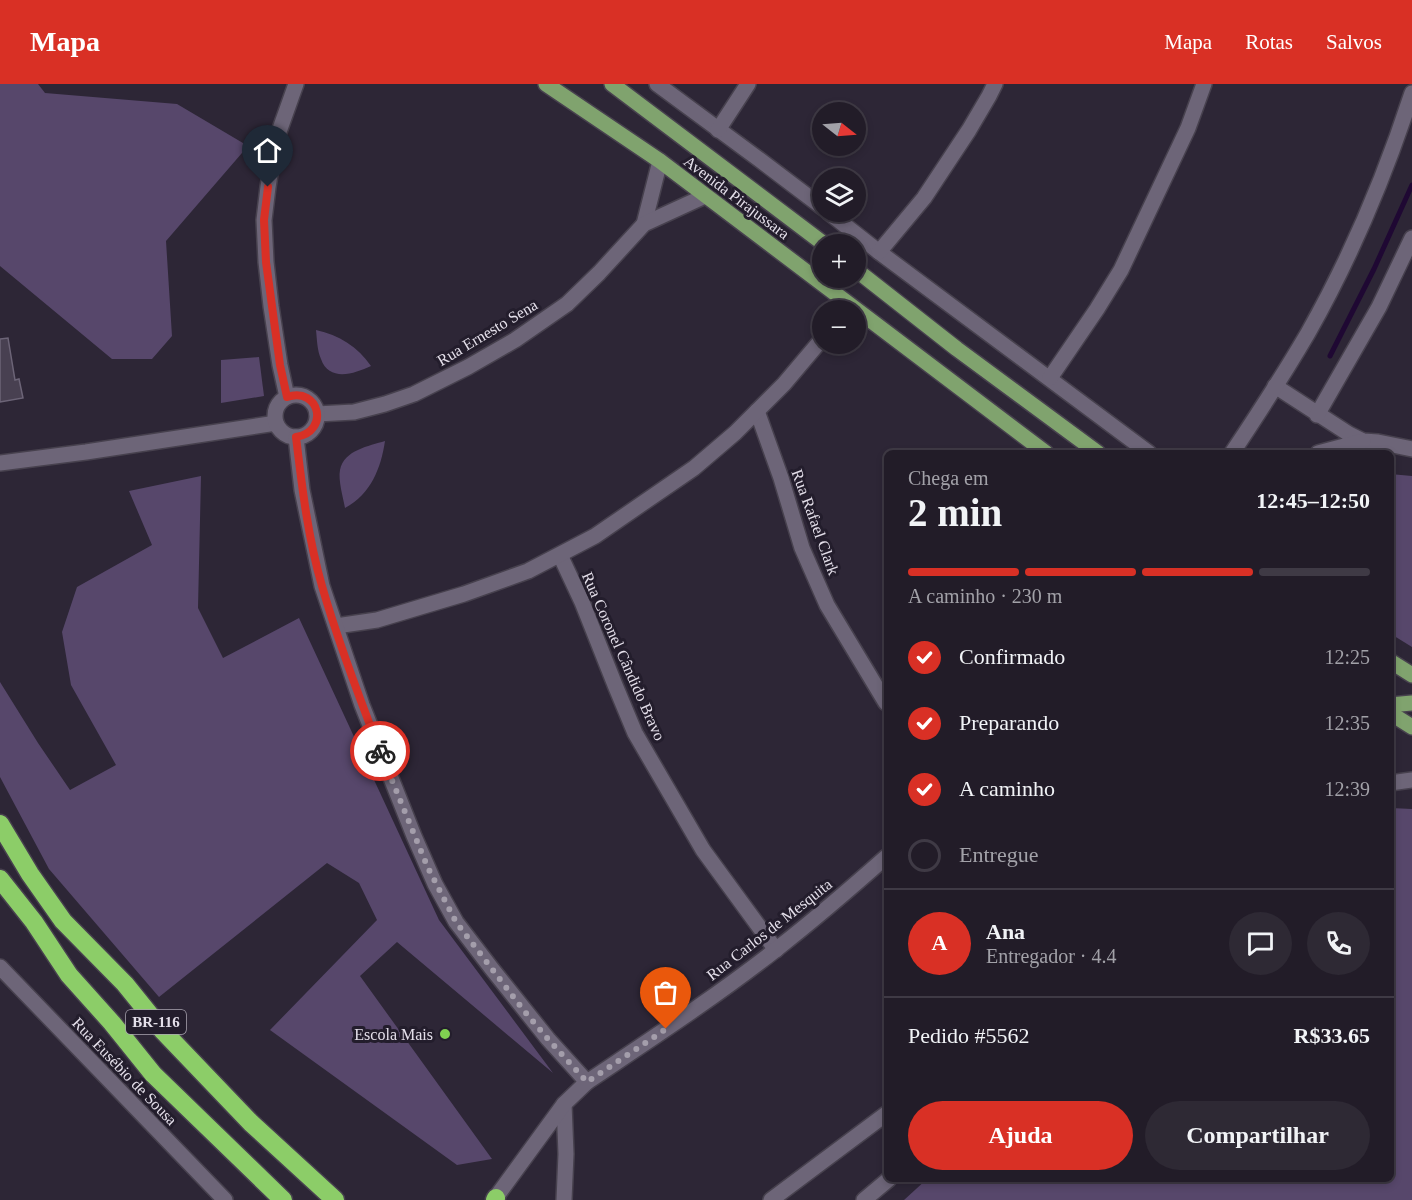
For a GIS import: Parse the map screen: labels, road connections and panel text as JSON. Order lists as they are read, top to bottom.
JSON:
{
  "streets": {
    "highway": ["BR-116"],
    "main road": ["Avenida Pirajussara"],
    "street": [
      "Rua Ernesto Sena",
      "Rua Rafael Clark",
      "Rua Coronel Cândido Bravo",
      "Rua Carlos de Mesquita",
      "Rua Eusébio de Sousa"
    ]
  },
  "crossings": [
    ["Avenida Pirajussara", "Rua Ernesto Sena"],
    ["Rua Coronel Cândido Bravo", "Rua Carlos de Mesquita"]
  ],
  "places": ["Escola Mais"],
  "north": "right",
  "page": {
    "header": "Mapa",
    "nav": ["Mapa", "Rotas", "Salvos"],
    "map_buttons": ["+", "−"],
    "heading": ["2 min", "Chega em", "12:45–12:50"],
    "panel": [
      "Ana",
      "Entregador · 4.4",
      "Pedido #5562",
      "R$33.65"
    ],
    "bar": "A caminho · 230 m",
    "list": [
      ["Confirmado", "12:25"],
      ["Preparando", "12:35"],
      ["A caminho", "12:39"],
      "Entregue"
    ],
    "round": "A",
    "buttons": ["Ajuda", "Compartilhar"]
  }
}
